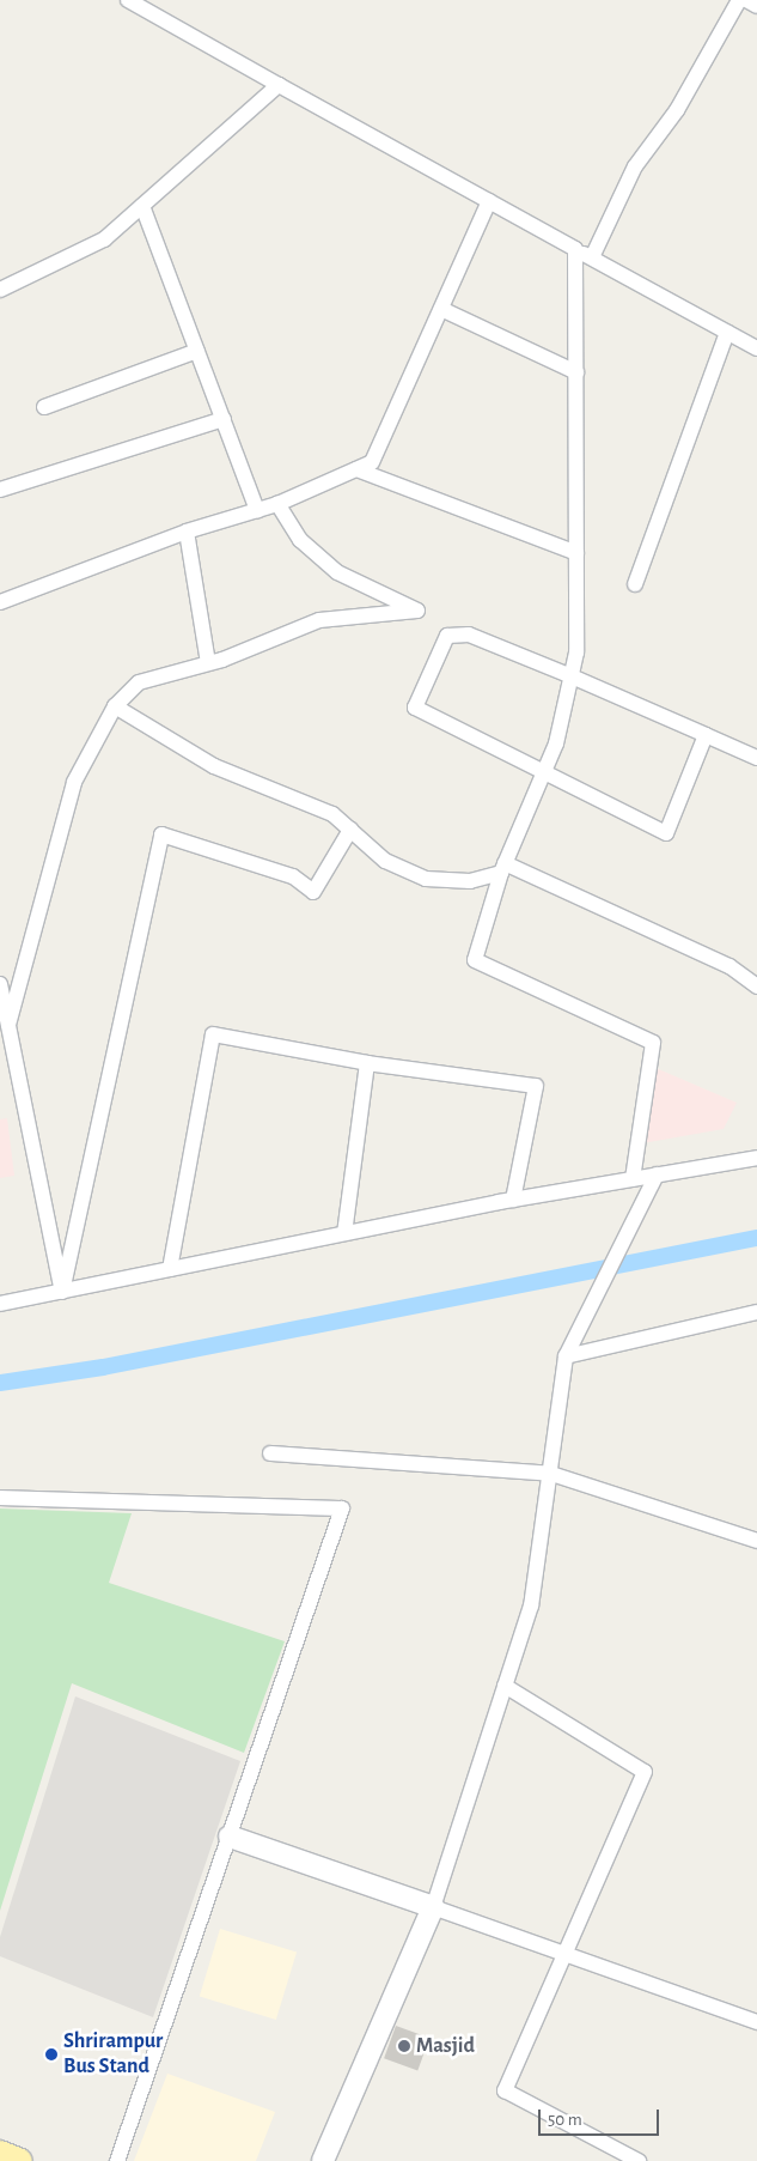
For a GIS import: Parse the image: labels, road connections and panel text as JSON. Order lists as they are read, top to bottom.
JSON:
{
  "places": ["Masjid", "Shrirampur Bus Stand"],
  "scale_bar": "50 m"
}
